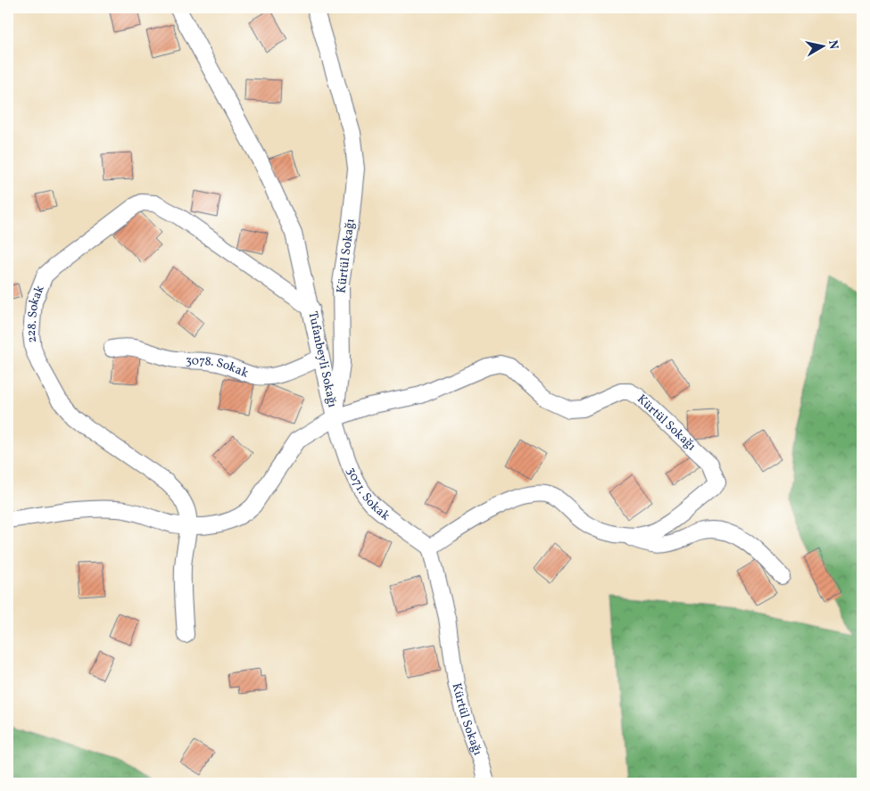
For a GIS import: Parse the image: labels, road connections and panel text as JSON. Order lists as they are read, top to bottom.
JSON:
{
  "streets": {
    "street": [
      "Kürtül Sokağı",
      "228. Sokak",
      "Tufanbeyli Sokağı",
      "3078. Sokak",
      "3071. Sokak"
    ]
  },
  "crossings": [
    ["Kürtül Sokağı", "Tufanbeyli Sokağı"],
    ["Kürtül Sokağı", "3071. Sokak"],
    ["228. Sokak", "Tufanbeyli Sokağı"],
    ["Tufanbeyli Sokağı", "3078. Sokak"],
    ["Tufanbeyli Sokağı", "3071. Sokak"]
  ],
  "north": "right"
}
